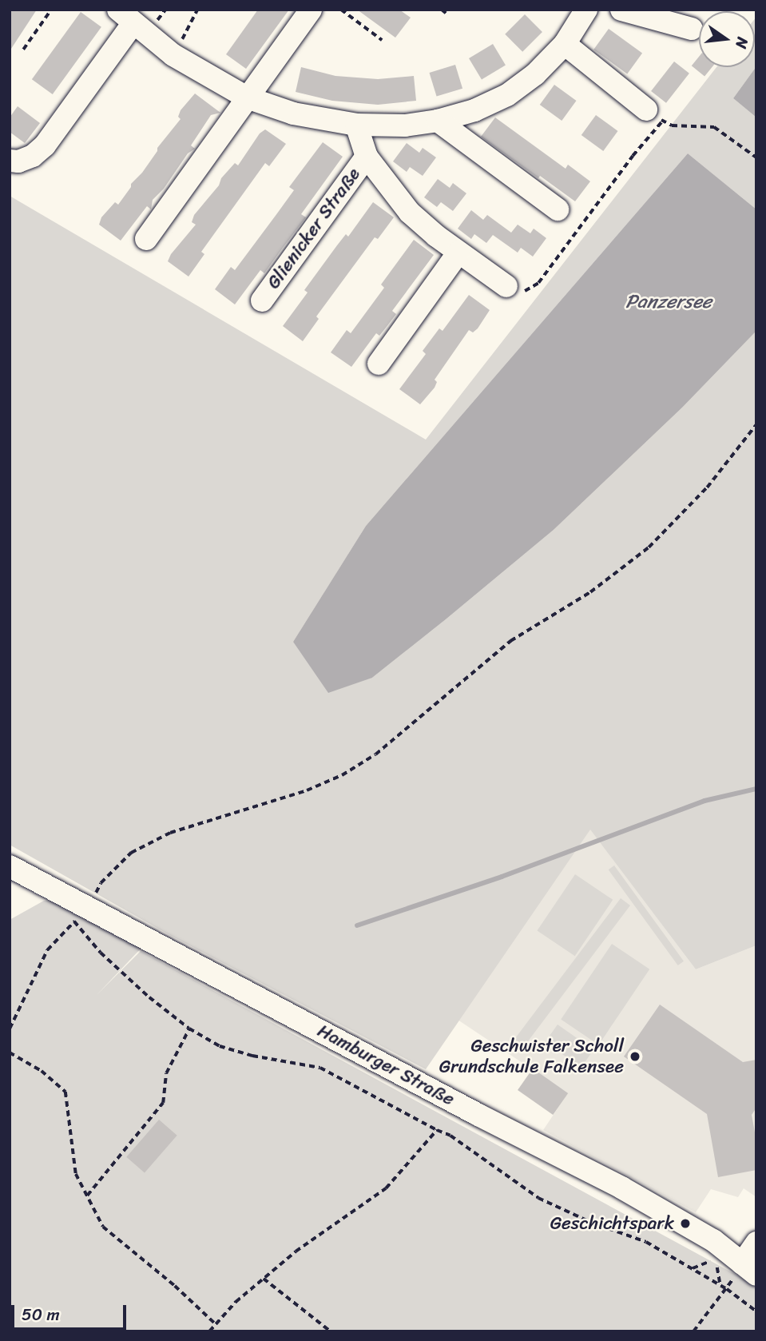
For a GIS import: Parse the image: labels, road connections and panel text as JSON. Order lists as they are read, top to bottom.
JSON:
{
  "streets": {
    "street": ["Glienicker Straße", "Hamburger Straße"]
  },
  "water": ["Panzersee"],
  "places": ["Geschwister Scholl Grundschule Falkensee", "Geschichtspark"],
  "scale_bar": "50 m",
  "north": "right"
}
